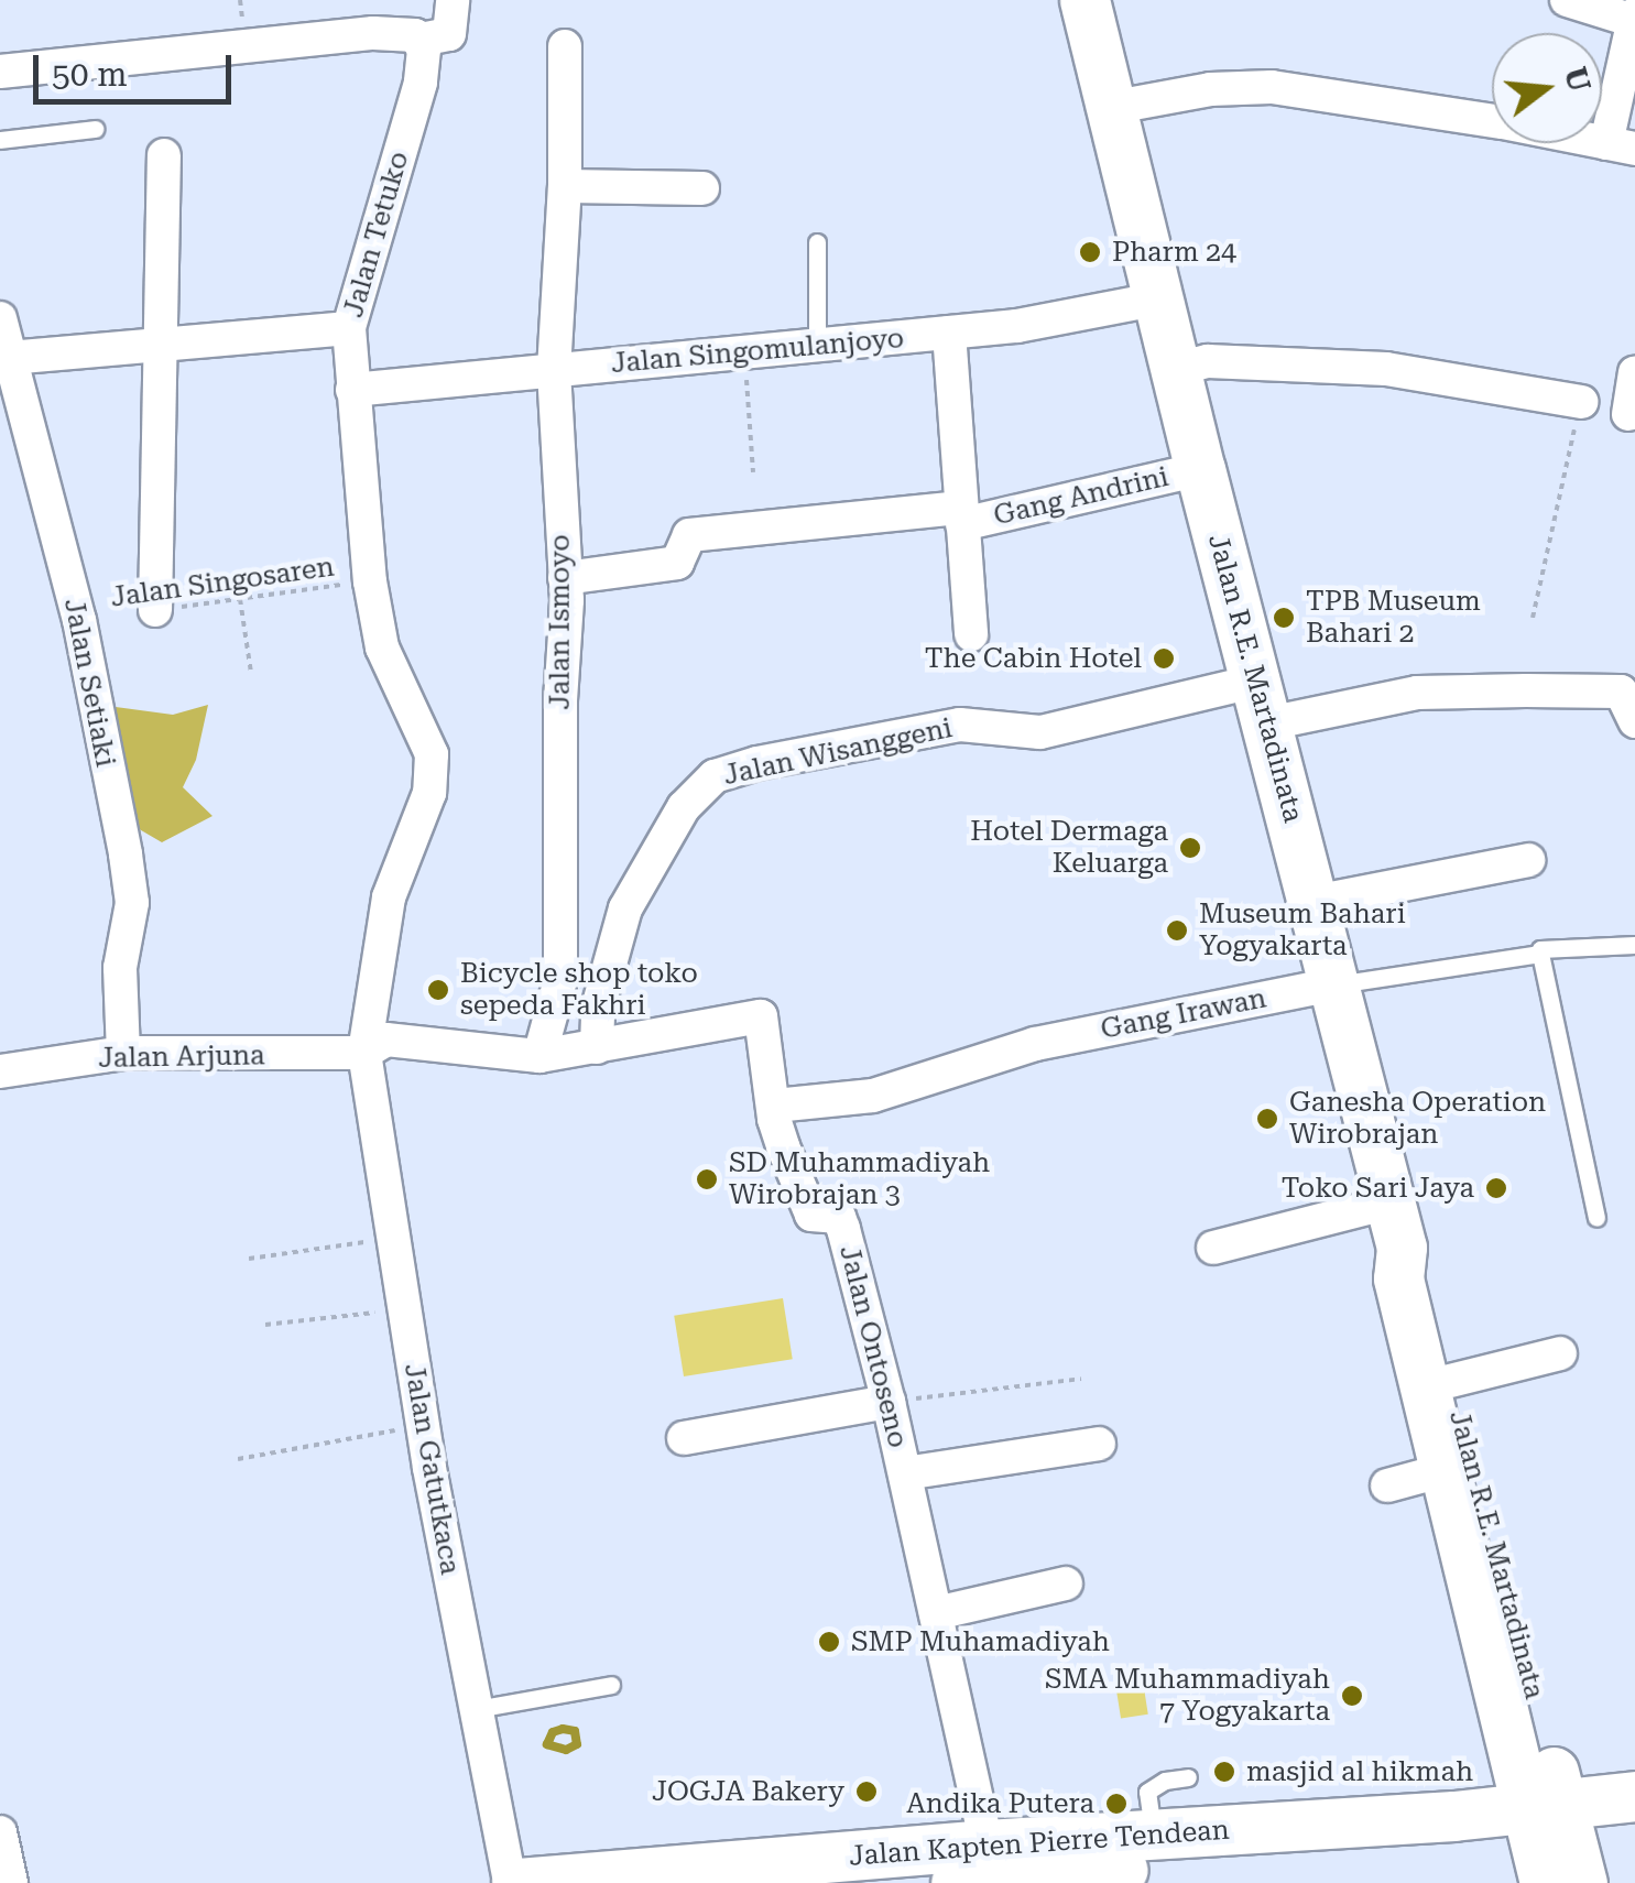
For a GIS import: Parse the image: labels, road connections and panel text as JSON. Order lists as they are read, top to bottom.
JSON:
{
  "streets": {
    "main road": ["Jalan R.E. Martadinata", "Jalan Kapten Pierre Tendean"],
    "street": [
      "Jalan Tetuko",
      "Jalan Singomulanjoyo",
      "Gang Andrini",
      "Jalan Ismoyo",
      "Jalan Setiaki",
      "Jalan Wisanggeni",
      "Gang Irawan",
      "Jalan Arjuna",
      "Jalan Ontoseno",
      "Jalan Gatutkaca"
    ],
    "path": ["Jalan Singosaren"]
  },
  "crossings": [
    ["Jalan Tetuko", "Jalan Singomulanjoyo"],
    ["Jalan Tetuko", "Jalan Singosaren"],
    ["Jalan Singomulanjoyo", "Jalan Ismoyo"],
    ["Jalan Singomulanjoyo", "Jalan R.E. Martadinata"],
    ["Gang Andrini", "Jalan Ismoyo"],
    ["Gang Andrini", "Jalan R.E. Martadinata"],
    ["Jalan Ismoyo", "Jalan Ontoseno"],
    ["Jalan R.E. Martadinata", "Jalan Wisanggeni"],
    ["Jalan R.E. Martadinata", "Gang Irawan"],
    ["Jalan R.E. Martadinata", "Jalan Kapten Pierre Tendean"],
    ["Jalan Setiaki", "Jalan Arjuna"],
    ["Jalan Wisanggeni", "Jalan Ontoseno"],
    ["Gang Irawan", "Jalan Ontoseno"],
    ["Jalan Arjuna", "Jalan Ontoseno"],
    ["Jalan Arjuna", "Jalan Gatutkaca"],
    ["Jalan Ontoseno", "Jalan Gatutkaca"],
    ["Jalan Ontoseno", "Jalan Kapten Pierre Tendean"],
    ["Jalan Gatutkaca", "Jalan Kapten Pierre Tendean"]
  ],
  "places": [
    "Pharm 24",
    "TPB Museum Bahari 2",
    "The Cabin Hotel",
    "Hotel Dermaga Keluarga",
    "Museum Bahari Yogyakarta",
    "Bicycle shop toko sepeda Fakhri",
    "Ganesha Operation Wirobrajan",
    "SD Muhammadiyah Wirobrajan 3",
    "Toko Sari Jaya",
    "SMP Muhamadiyah",
    "SMA Muhammadiyah 7 Yogyakarta",
    "masjid al hikmah",
    "JOGJA Bakery",
    "Andika Putera"
  ],
  "scale_bar": "50 m",
  "north": "right"
}
